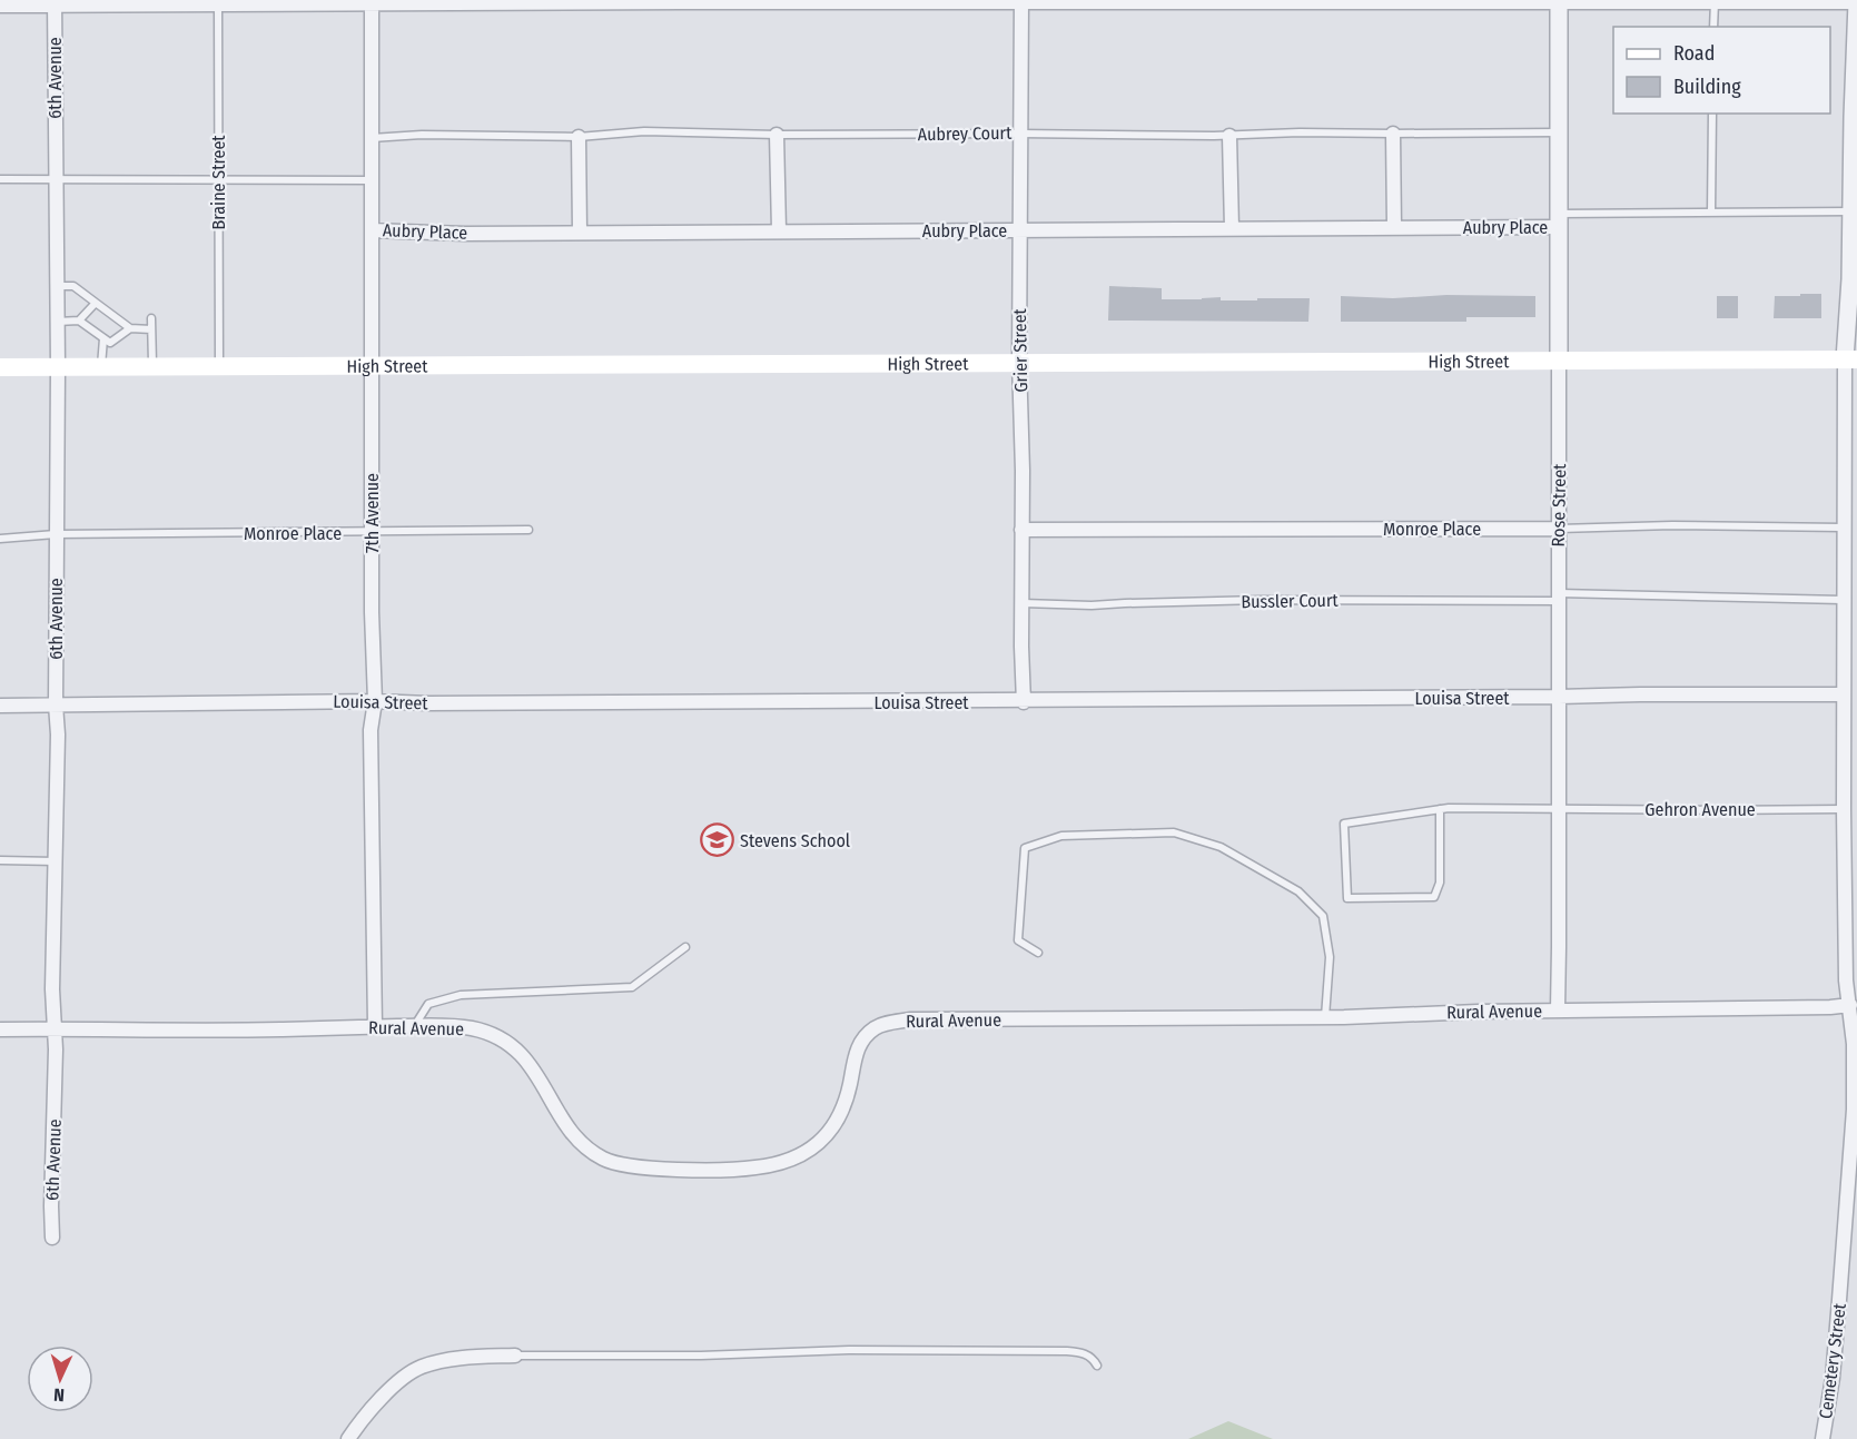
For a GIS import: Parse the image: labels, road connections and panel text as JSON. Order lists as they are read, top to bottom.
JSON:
{
  "streets": {
    "main road": ["High Street"],
    "street": [
      "6th Avenue",
      "Aubry Place",
      "Grier Street",
      "Rose Street",
      "7th Avenue",
      "Monroe Place",
      "Louisa Street",
      "Rural Avenue",
      "Cemetery Street"
    ],
    "lane": [
      "Aubrey Court",
      "Braine Street",
      "Bussler Court",
      "Gehron Avenue"
    ]
  },
  "crossings": [
    ["6th Avenue", "High Street"],
    ["6th Avenue", "Monroe Place"],
    ["6th Avenue", "Louisa Street"],
    ["6th Avenue", "Rural Avenue"],
    ["Aubrey Court", "Grier Street"],
    ["Aubrey Court", "Rose Street"],
    ["Aubrey Court", "7th Avenue"],
    ["Braine Street", "High Street"],
    ["Aubry Place", "Grier Street"],
    ["Aubry Place", "Rose Street"],
    ["Aubry Place", "7th Avenue"],
    ["Aubry Place", "Cemetery Street"],
    ["Grier Street", "High Street"],
    ["Grier Street", "Monroe Place"],
    ["Grier Street", "Bussler Court"],
    ["Grier Street", "Louisa Street"],
    ["High Street", "Rose Street"],
    ["High Street", "7th Avenue"],
    ["High Street", "Cemetery Street"],
    ["Rose Street", "Monroe Place"],
    ["Rose Street", "Bussler Court"],
    ["Rose Street", "Louisa Street"],
    ["Rose Street", "Gehron Avenue"],
    ["Rose Street", "Rural Avenue"],
    ["7th Avenue", "Monroe Place"],
    ["7th Avenue", "Louisa Street"],
    ["7th Avenue", "Rural Avenue"],
    ["Monroe Place", "Cemetery Street"],
    ["Bussler Court", "Cemetery Street"],
    ["Louisa Street", "Cemetery Street"],
    ["Gehron Avenue", "Cemetery Street"],
    ["Rural Avenue", "Cemetery Street"]
  ],
  "places": {
    "school or university": ["Stevens School"]
  },
  "legend": ["Road", "Building"],
  "north": "bottom"
}
